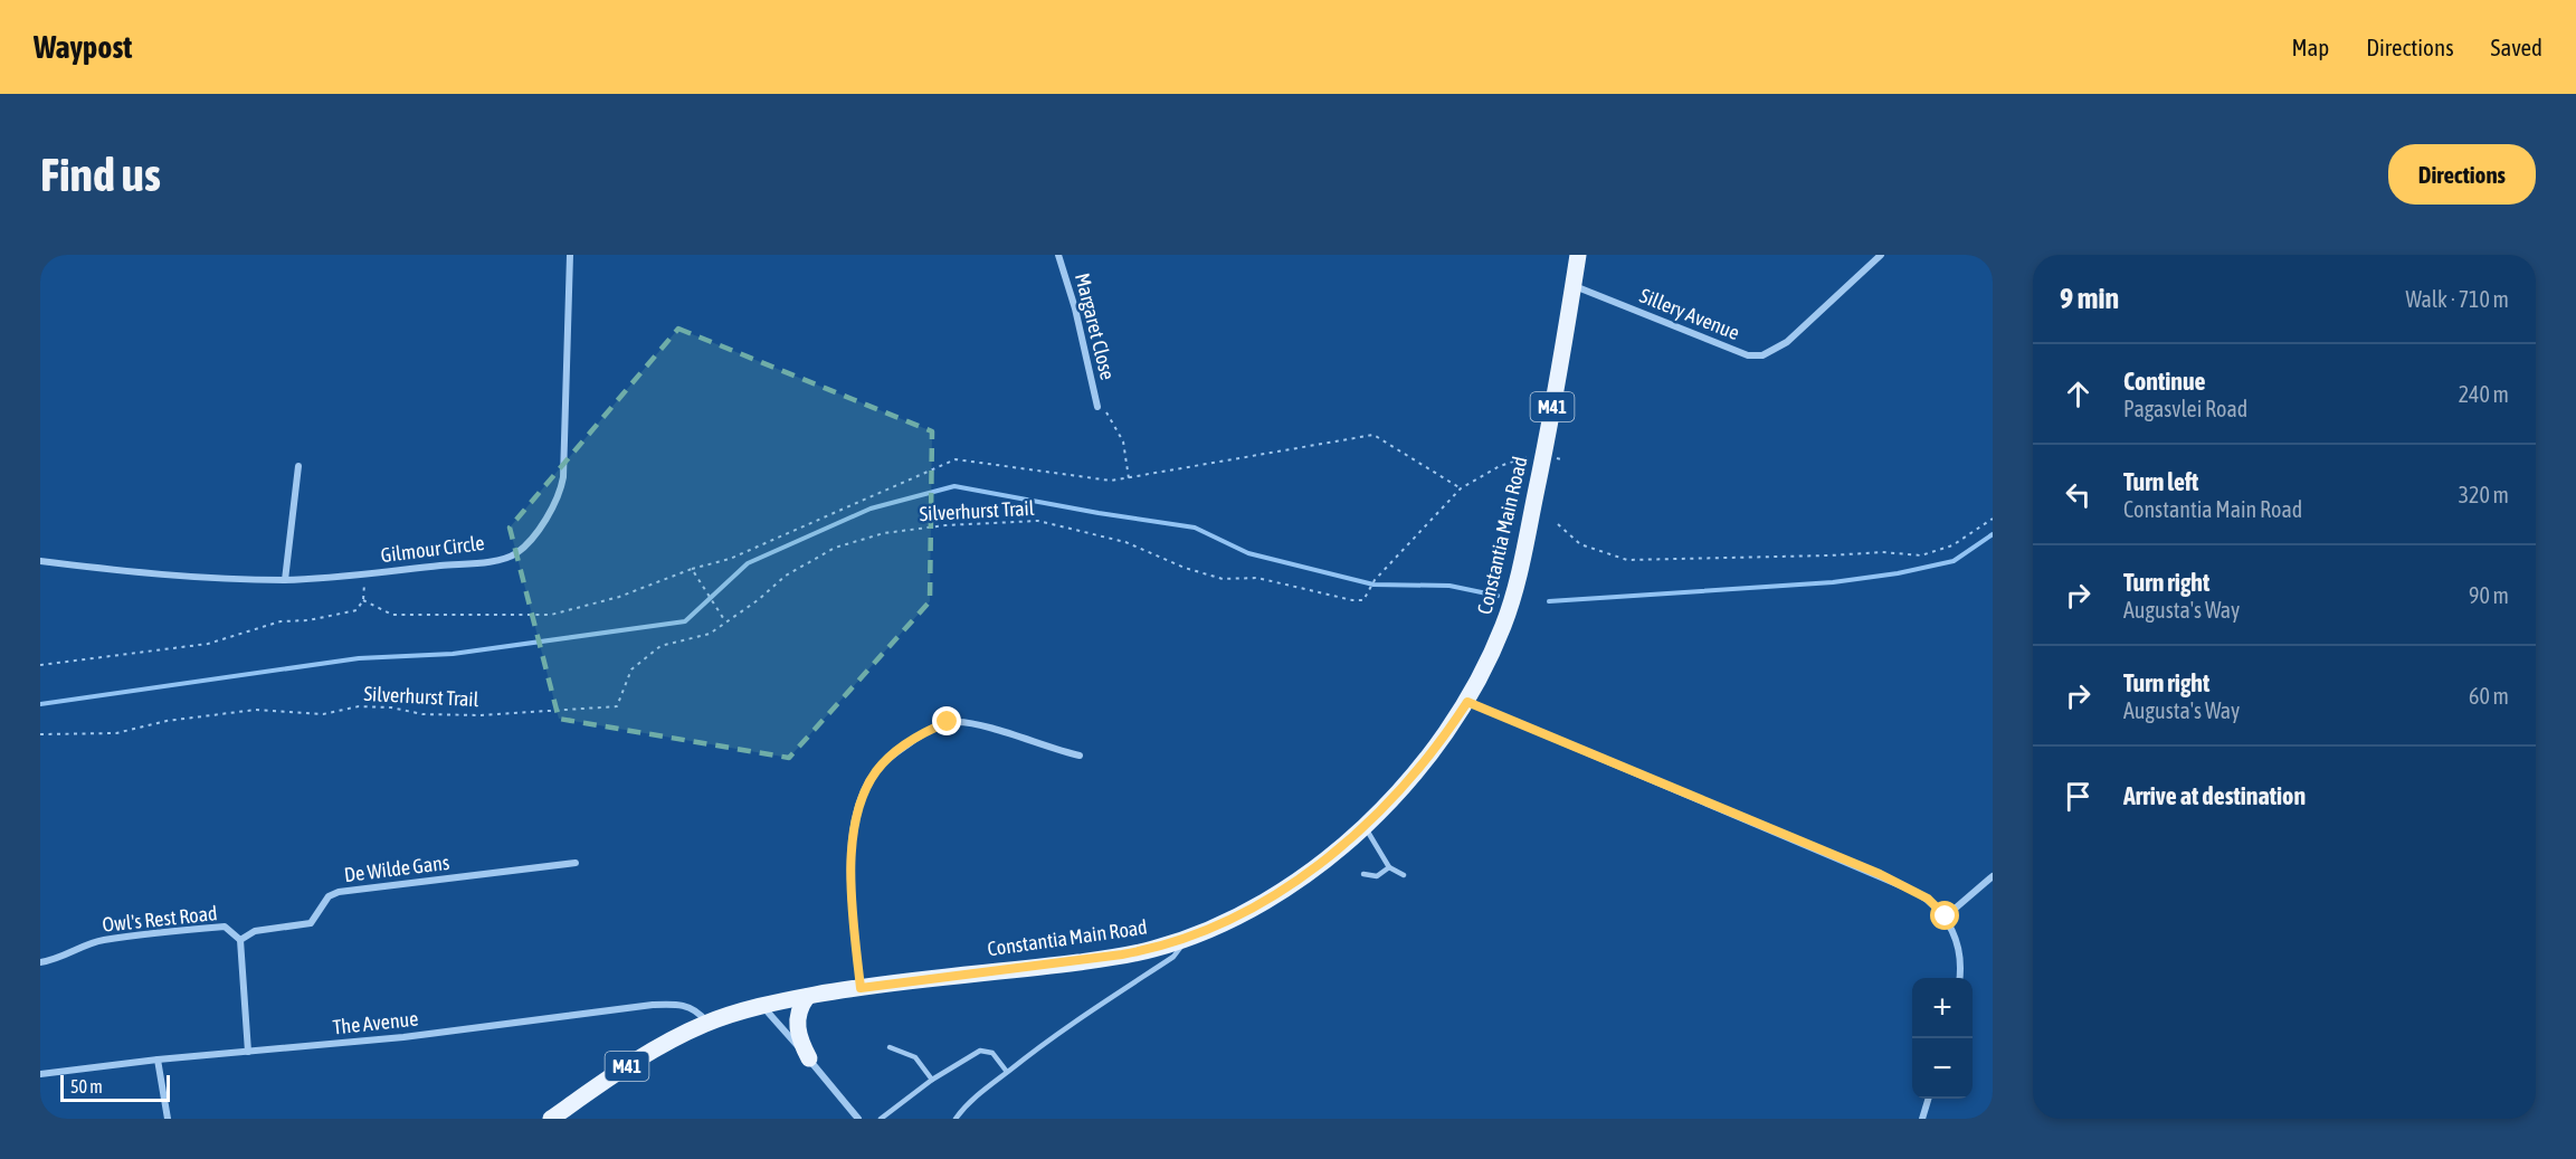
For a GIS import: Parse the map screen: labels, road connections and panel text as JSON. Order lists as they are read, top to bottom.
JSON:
{
  "streets": {
    "main road": ["M41", "Constantia Main Road"],
    "street": [
      "Sillery Avenue",
      "Margaret Close",
      "Gilmour Circle",
      "De Wilde Gans",
      "Owl's Rest Road",
      "The Avenue"
    ],
    "path": ["Silverhurst Trail"]
  },
  "crossings": [
    ["Sillery Avenue", "Constantia Main Road"],
    ["Constantia Main Road", "The Avenue"],
    ["De Wilde Gans", "Owl's Rest Road"]
  ],
  "scale_bar": "50 m",
  "page": {
    "header": "Waypost",
    "nav": ["Map", "Directions", "Saved"],
    "buttons": "Directions",
    "title": "Find us",
    "heading": ["9 min", "Walk · 710 m"],
    "list": [
      ["Continue", "Pagasvlei Road", "240 m"],
      ["Turn left", "Constantia Main Road", "320 m"],
      ["Turn right", "Augusta's Way", "90 m"],
      ["Turn right", "Augusta's Way", "60 m"],
      "Arrive at destination"
    ],
    "map_buttons": ["+", "−"],
    "scale": "50 m"
  }
}
